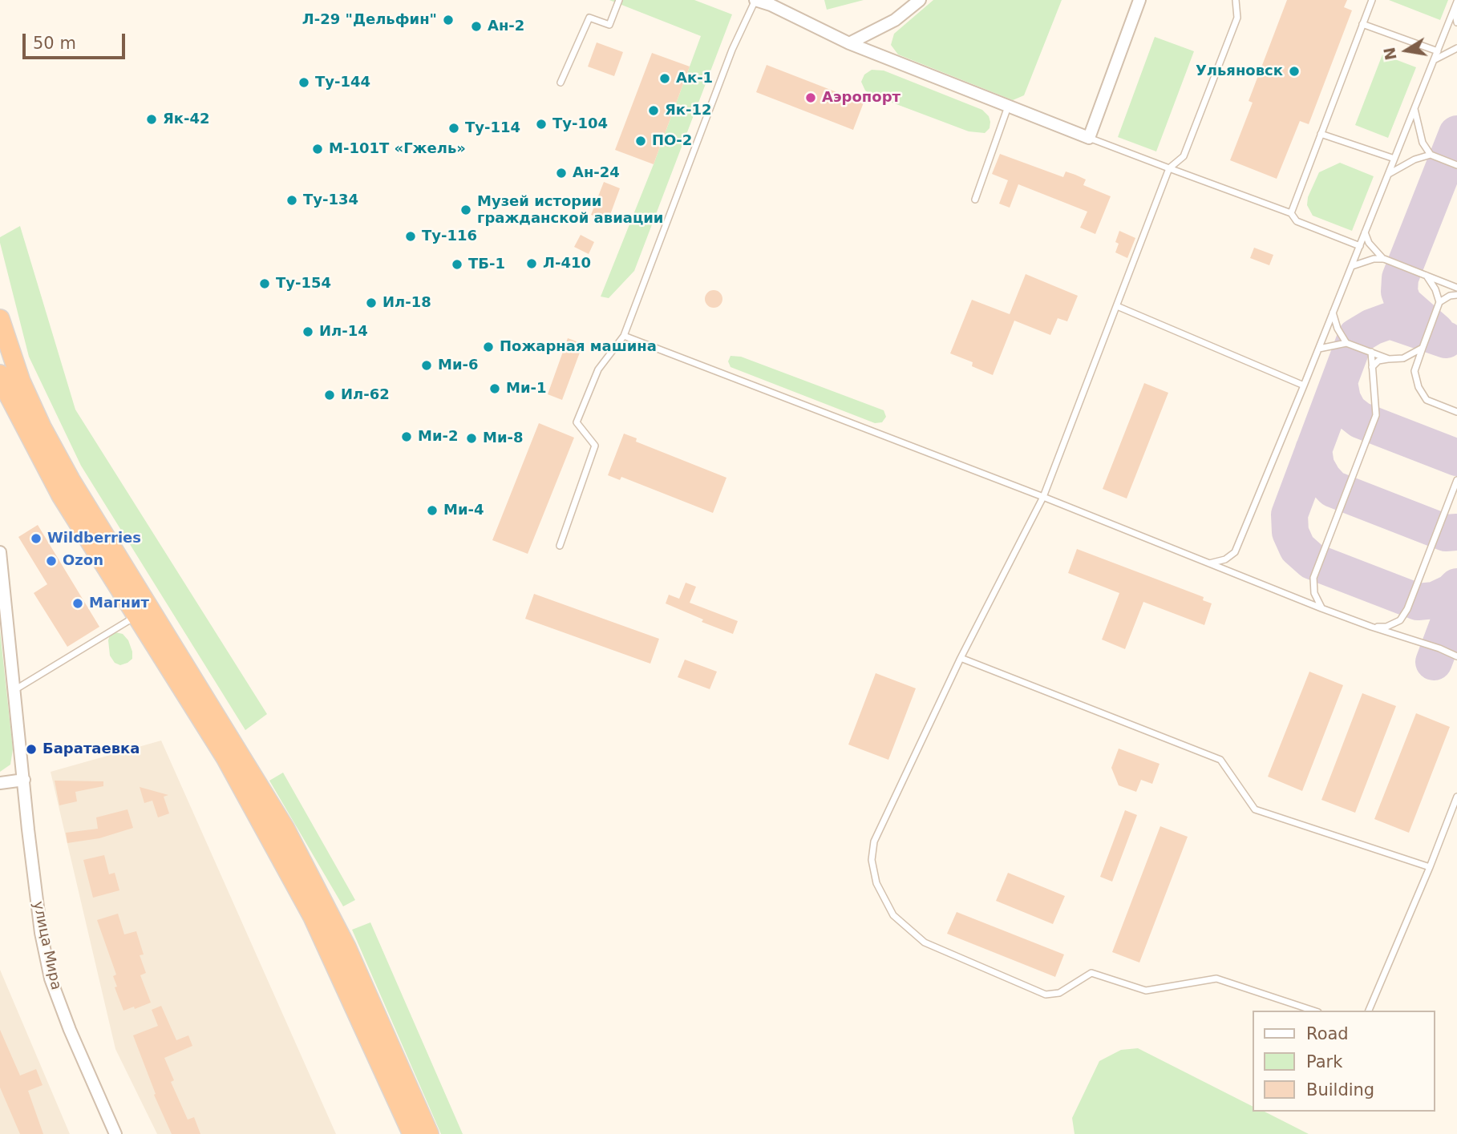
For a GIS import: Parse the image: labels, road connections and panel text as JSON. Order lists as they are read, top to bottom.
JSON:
{
  "streets": {
    "street": ["улица Мира"]
  },
  "places": [
    "Л-29 \"Дельфин\"",
    "Ан-2",
    "Ульяновск",
    "Ак-1",
    "Ту-144",
    "Аэропорт",
    "Як-12",
    "Як-42",
    "Ту-104",
    "Ту-114",
    "ПО-2",
    "М-101Т «Гжель»",
    "Ан-24",
    "Ту-134",
    "Музей истории гражданской авиации",
    "Ту-116",
    "Л-410",
    "ТБ-1",
    "Ту-154",
    "Ил-18",
    "Ил-14",
    "Пожарная машина",
    "Ми-6",
    "Ми-1",
    "Ил-62",
    "Ми-2",
    "Ми-8",
    "Ми-4",
    "Wildberries",
    "Ozon",
    "Магнит",
    "Баратаевка"
  ],
  "legend": ["Road", "Park", "Building"],
  "scale_bar": "50 m",
  "north": "left"
}
